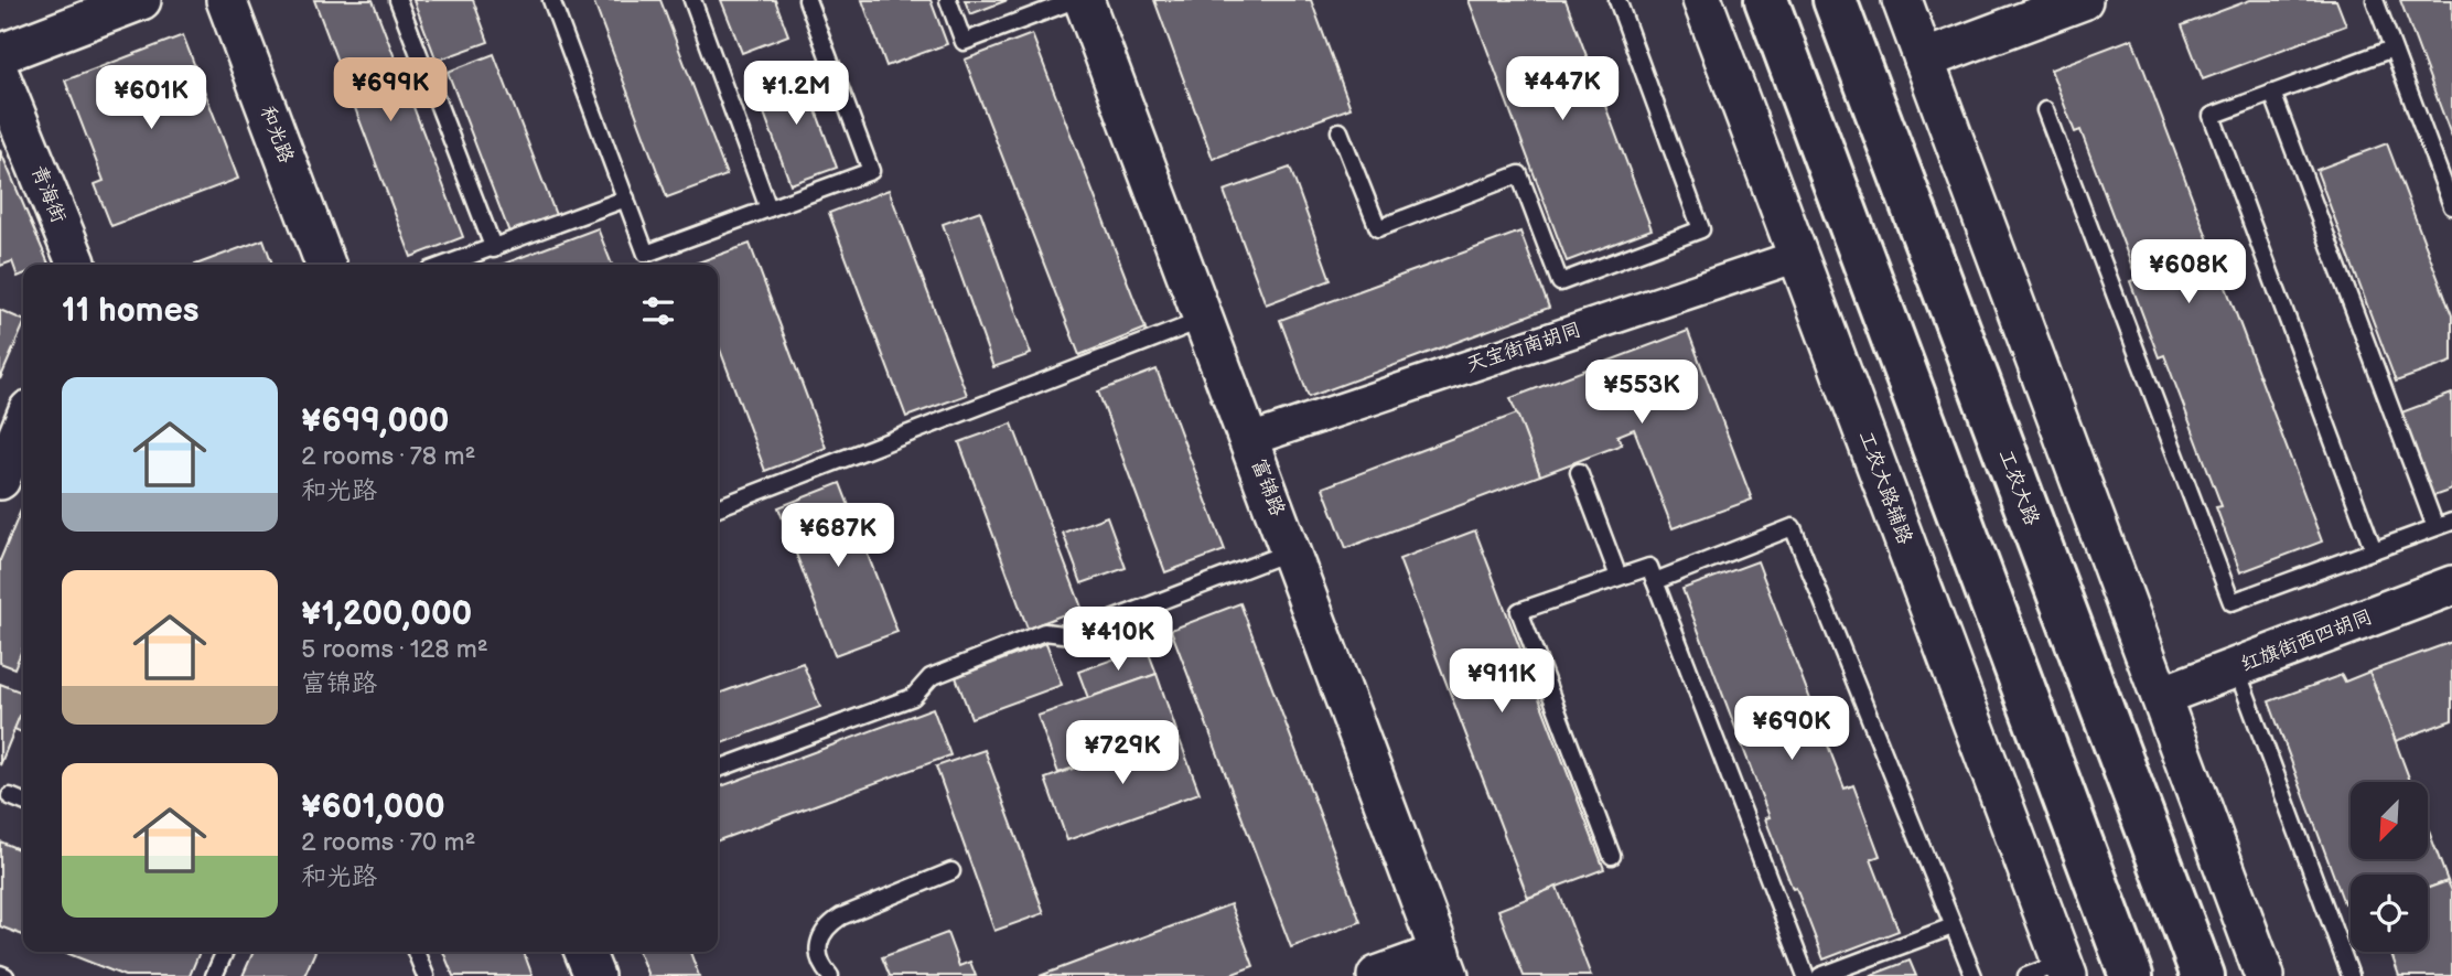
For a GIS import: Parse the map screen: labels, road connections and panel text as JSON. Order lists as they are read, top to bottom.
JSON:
{
  "streets": {
    "main road": ["工农大路"],
    "street": [
      "和光路",
      "青海街",
      "天宝街南胡同",
      "富锦路",
      "工农大路辅路",
      "红旗街西四胡同"
    ]
  },
  "crossings": [
    ["天宝街南胡同", "富锦路"],
    ["天宝街南胡同", "工农大路辅路"]
  ],
  "north": "bottom left",
  "page": {
    "price": [
      "¥447K",
      "¥699K",
      "¥1.2M",
      "¥601K",
      "¥608K",
      "¥553K",
      "¥687K",
      "¥410K",
      "¥911K",
      "¥690K",
      "¥729K"
    ],
    "heading": "11 homes",
    "list": [
      {
        "name": "¥699,000",
        "note": "2 rooms · 78 m² · 和光路"
      },
      {
        "name": "¥1,200,000",
        "note": "5 rooms · 128 m² · 富锦路"
      },
      {
        "name": "¥601,000",
        "note": "2 rooms · 70 m² · 和光路"
      }
    ]
  }
}
